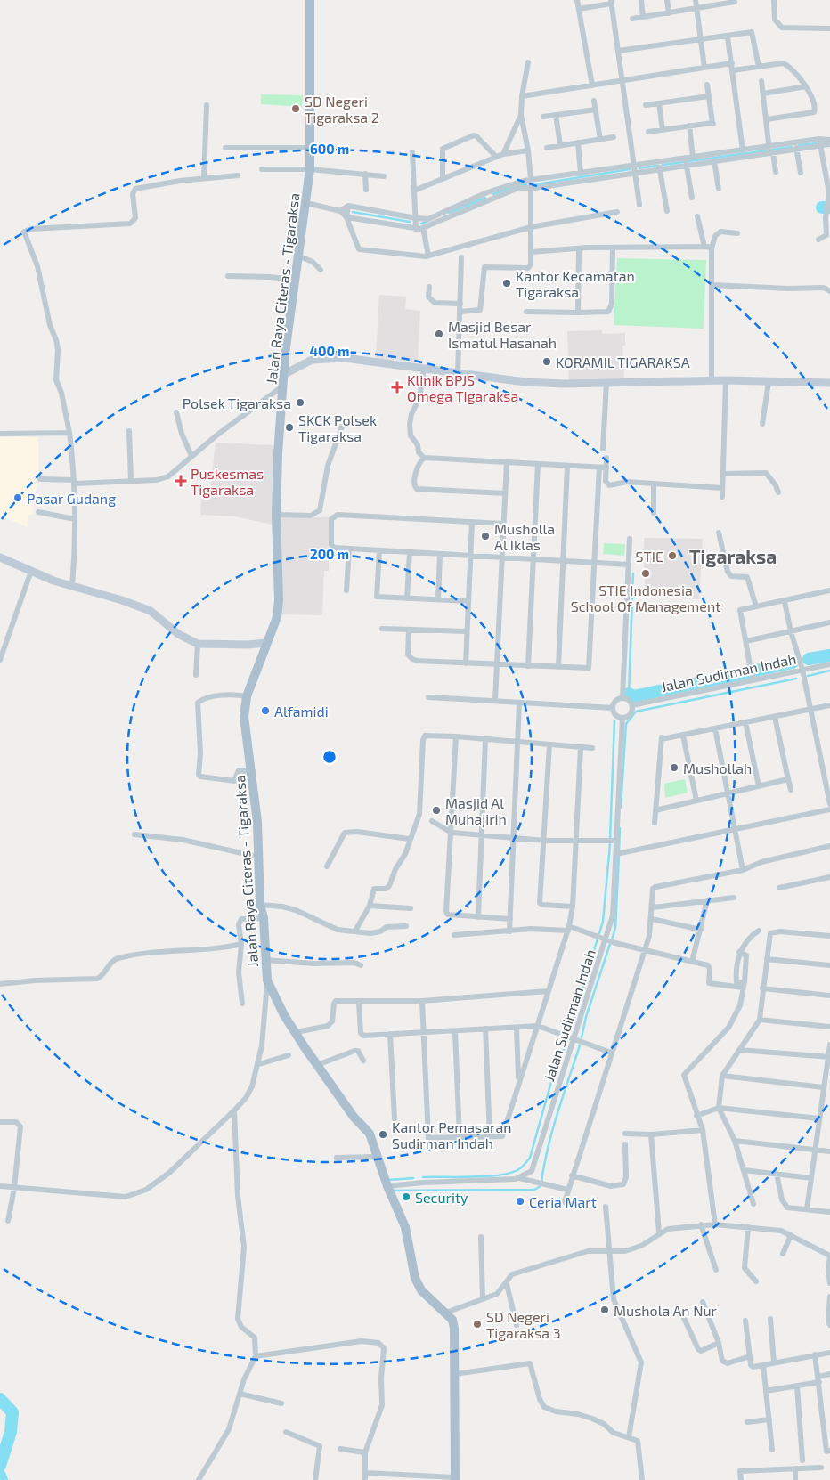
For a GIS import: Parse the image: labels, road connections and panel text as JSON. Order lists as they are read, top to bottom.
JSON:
{
  "streets": {
    "main road": ["Jalan Raya Citeras - Tigaraksa"],
    "street": ["Jalan Sudirman Indah"]
  },
  "districts": ["Tigaraksa"],
  "places": {
    "other": [
      "SD Negeri Tigaraksa 2",
      "Kantor Kecamatan Tigaraksa",
      "Masjid Besar Ismatul Hasanah",
      "KORAMIL TIGARAKSA",
      "Polsek Tigaraksa",
      "SKCK Polsek Tigaraksa",
      "Pasar Gudang",
      "Musholla Al Iklas",
      "STIE",
      "STIE Indonesia School Of Management",
      "Alfamidi",
      "Mushollah",
      "Masjid Al Muhajirin",
      "Kantor Pemasaran Sudirman Indah",
      "Security",
      "Ceria Mart",
      "Mushola An Nur",
      "SD Negeri Tigaraksa 3"
    ],
    "health": ["Klinik BPJS Omega Tigaraksa", "Puskesmas Tigaraksa"]
  },
  "rings": ["600 m", "400 m", "200 m"]
}
